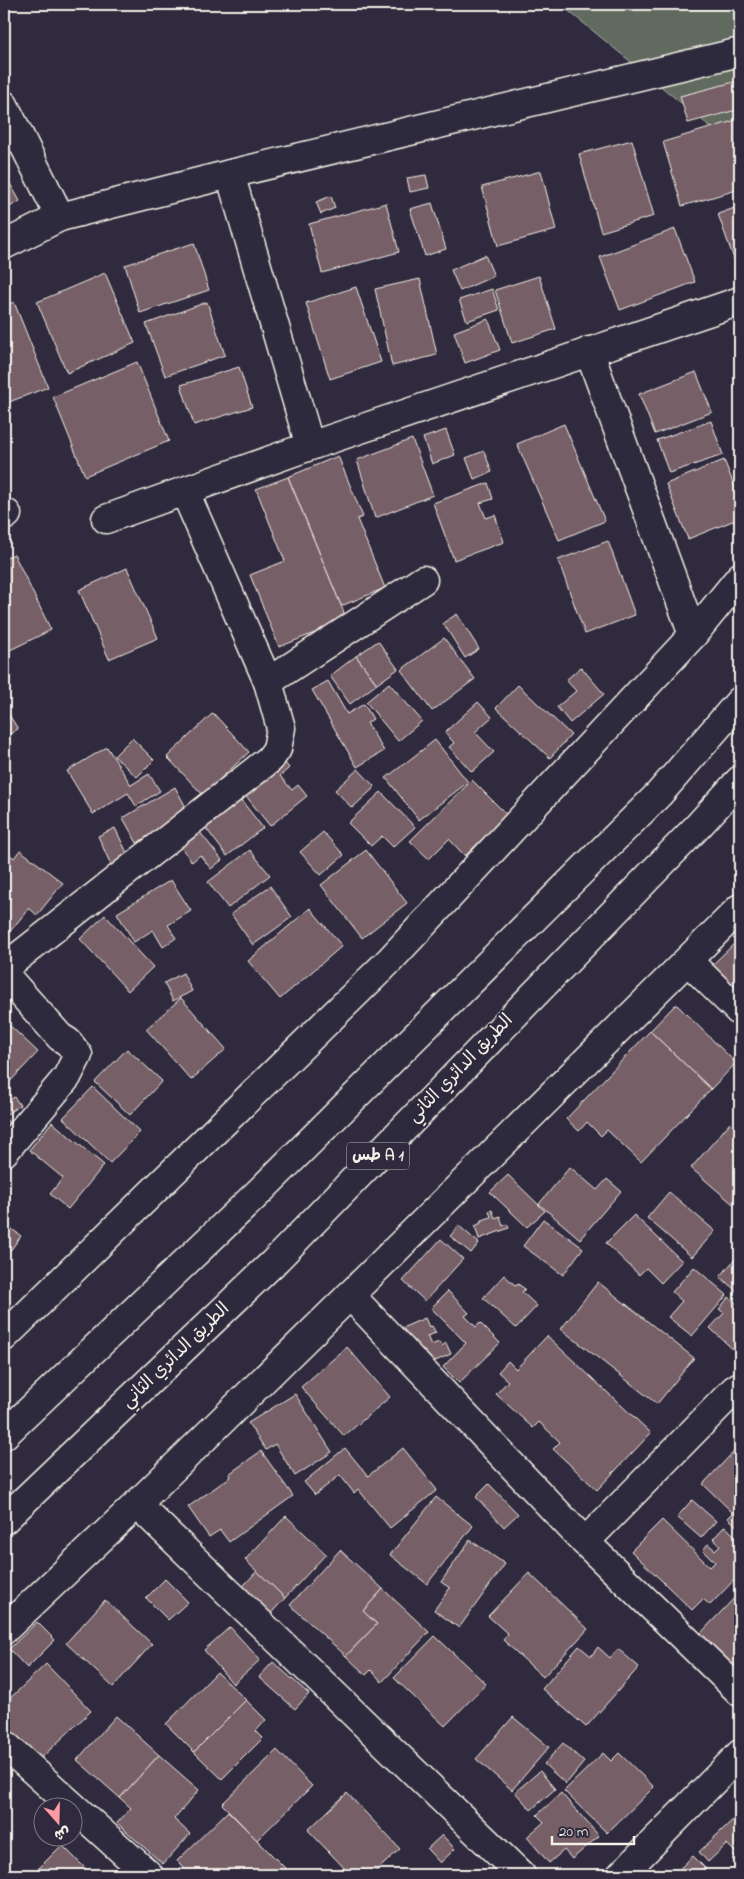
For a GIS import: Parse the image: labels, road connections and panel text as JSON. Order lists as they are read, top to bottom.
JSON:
{
  "streets": {
    "main road": ["الطريق الدائري الثاني", "طس A 1"]
  },
  "scale_bar": "20 m",
  "north": "bottom"
}
